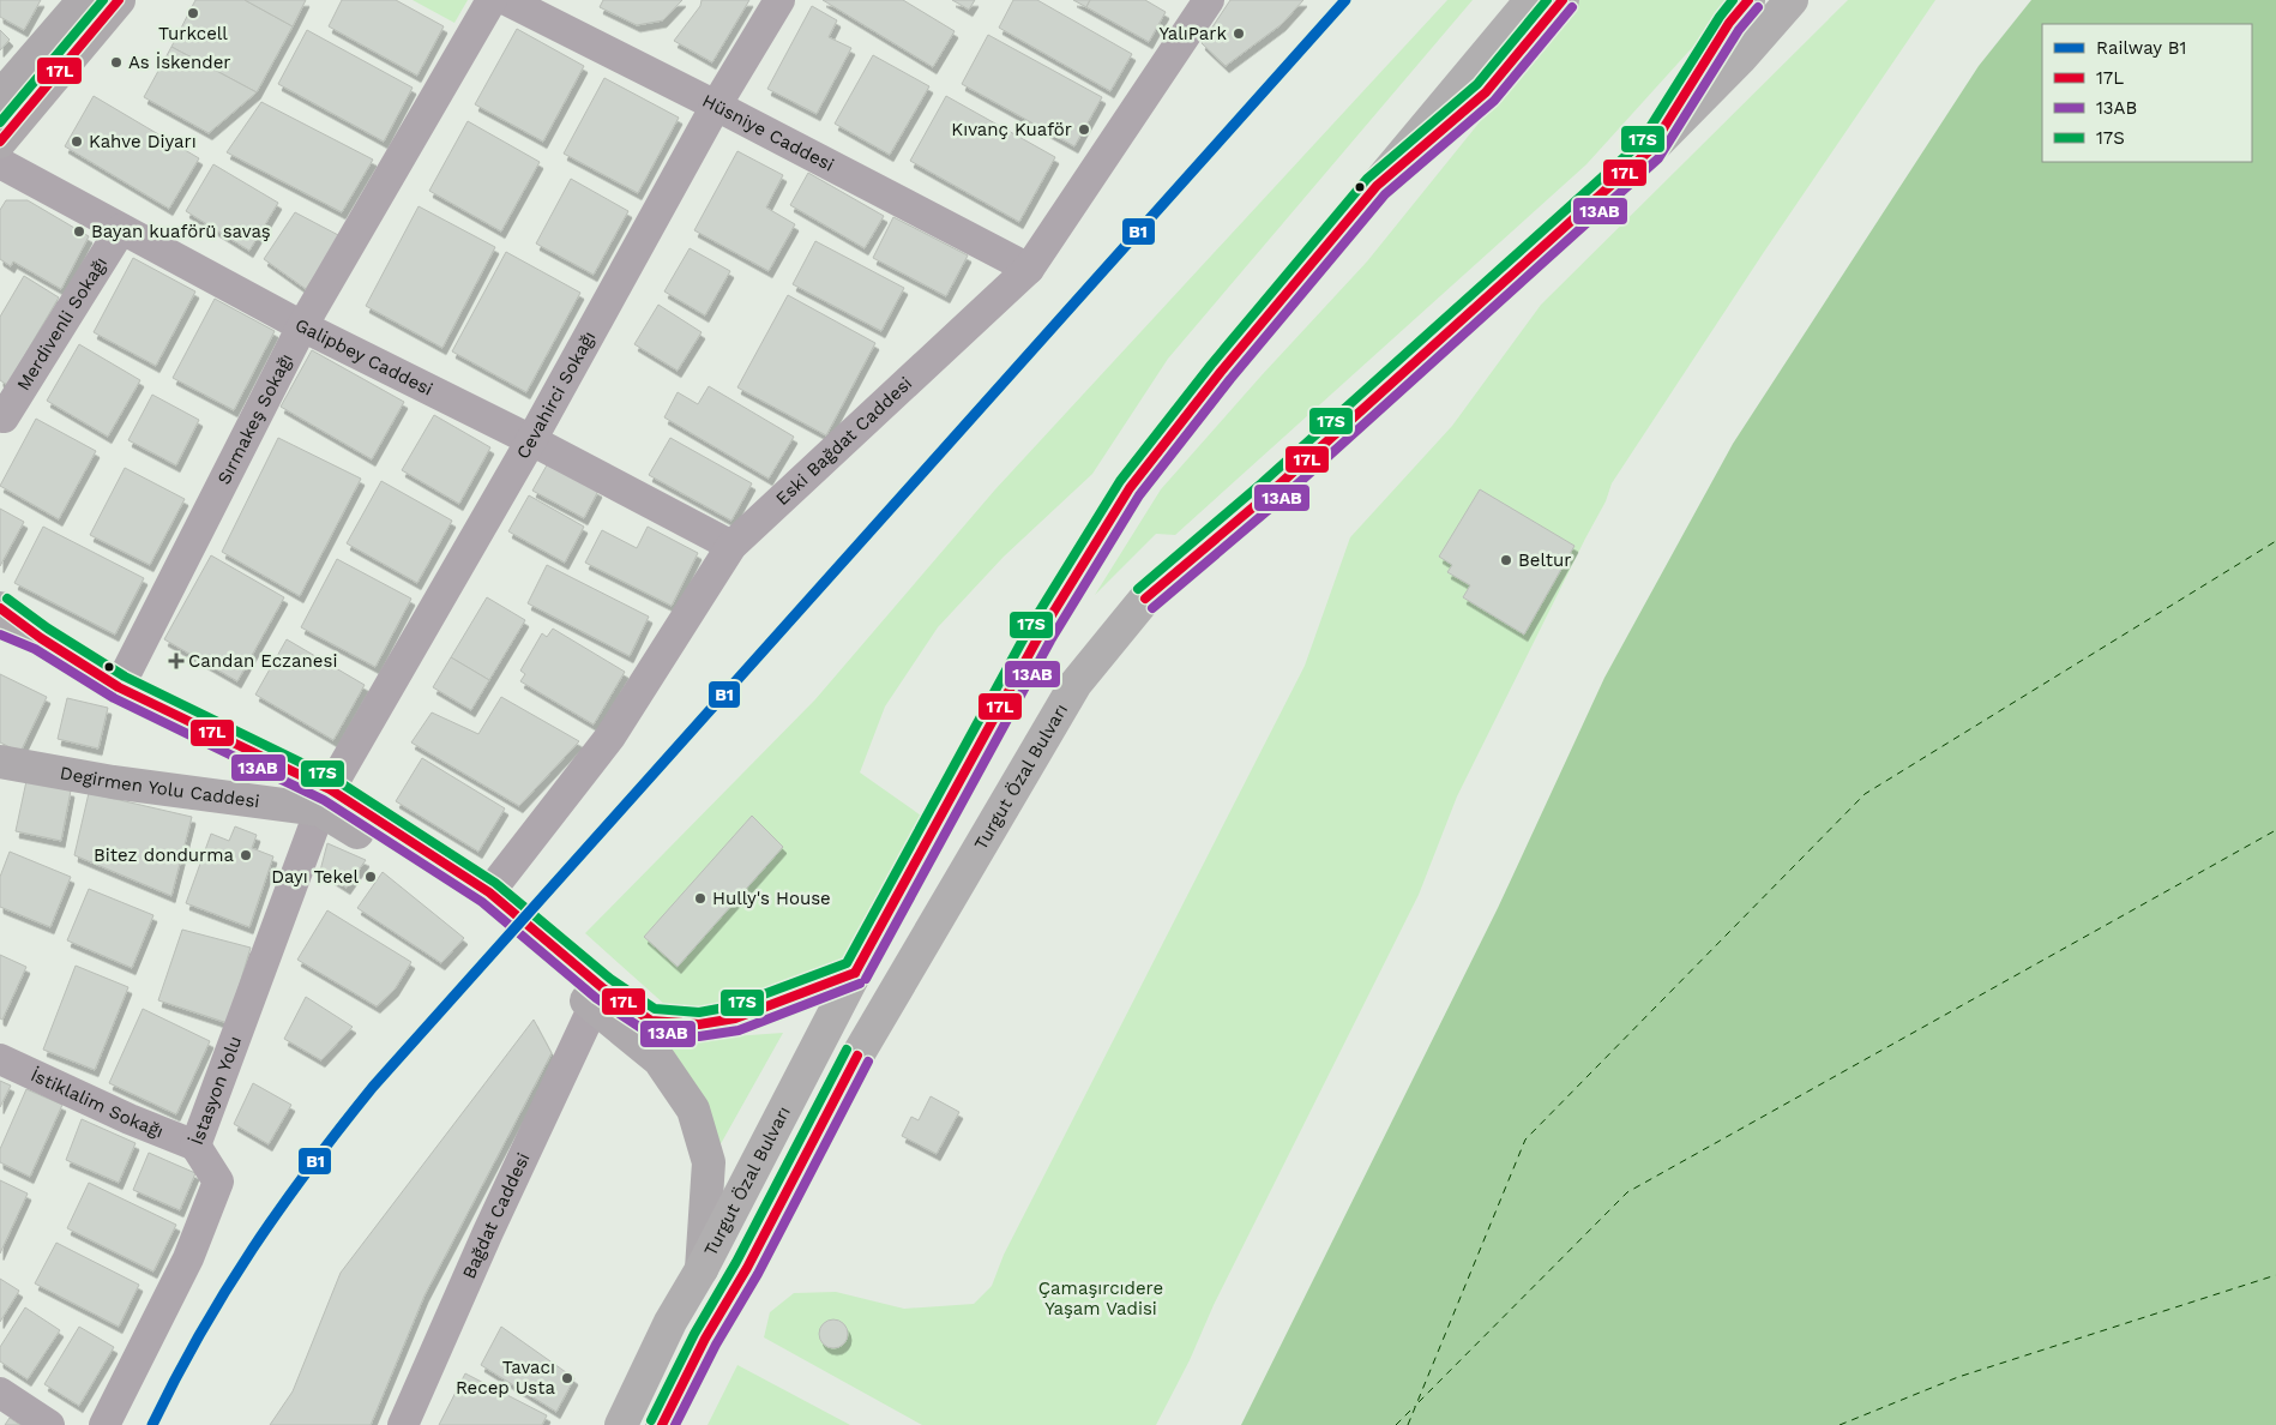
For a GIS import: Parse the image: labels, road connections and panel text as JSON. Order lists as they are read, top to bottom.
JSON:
{
  "streets": {
    "highway": ["Turgut Özal Bulvarı"],
    "main road": ["Degirmen Yolu Caddesi"],
    "street": [
      "Hüsniye Caddesi",
      "Merdivenli Sokağı",
      "Galipbey Caddesi",
      "Cevahirci Sokağı",
      "Sırmakeş Sokağı",
      "Eski Bağdat Caddesi",
      "İstasyon Yolu",
      "İstiklalim Sokağı",
      "Bağdat Caddesi"
    ]
  },
  "crossings": [
    ["Hüsniye Caddesi", "Cevahirci Sokağı"],
    ["Hüsniye Caddesi", "Eski Bağdat Caddesi"],
    ["Merdivenli Sokağı", "Galipbey Caddesi"],
    ["Galipbey Caddesi", "Cevahirci Sokağı"],
    ["Galipbey Caddesi", "Sırmakeş Sokağı"],
    ["Galipbey Caddesi", "Eski Bağdat Caddesi"],
    ["Cevahirci Sokağı", "Degirmen Yolu Caddesi"],
    ["Cevahirci Sokağı", "İstasyon Yolu"],
    ["Degirmen Yolu Caddesi", "İstasyon Yolu"],
    ["İstasyon Yolu", "İstiklalim Sokağı"]
  ],
  "parks": ["Çamaşırcıdere Yaşam Vadisi"],
  "places": {
    "other": [
      "Turkcell",
      "YalıPark",
      "As İskender",
      "Kıvanç Kuaför",
      "Kahve Diyarı",
      "Bayan kuaförü savaş",
      "Beltur",
      "Bitez dondurma",
      "Dayı Tekel",
      "Hully's House",
      "Tavacı Recep Usta"
    ],
    "health": ["Candan Eczanesi"]
  },
  "lines": [
    "rail line B1",
    "transit line 17L",
    "transit line 17S",
    "transit line 13AB"
  ],
  "legend": [
    "Railway B1",
    "17L",
    "13AB",
    "17S"
  ]
}
